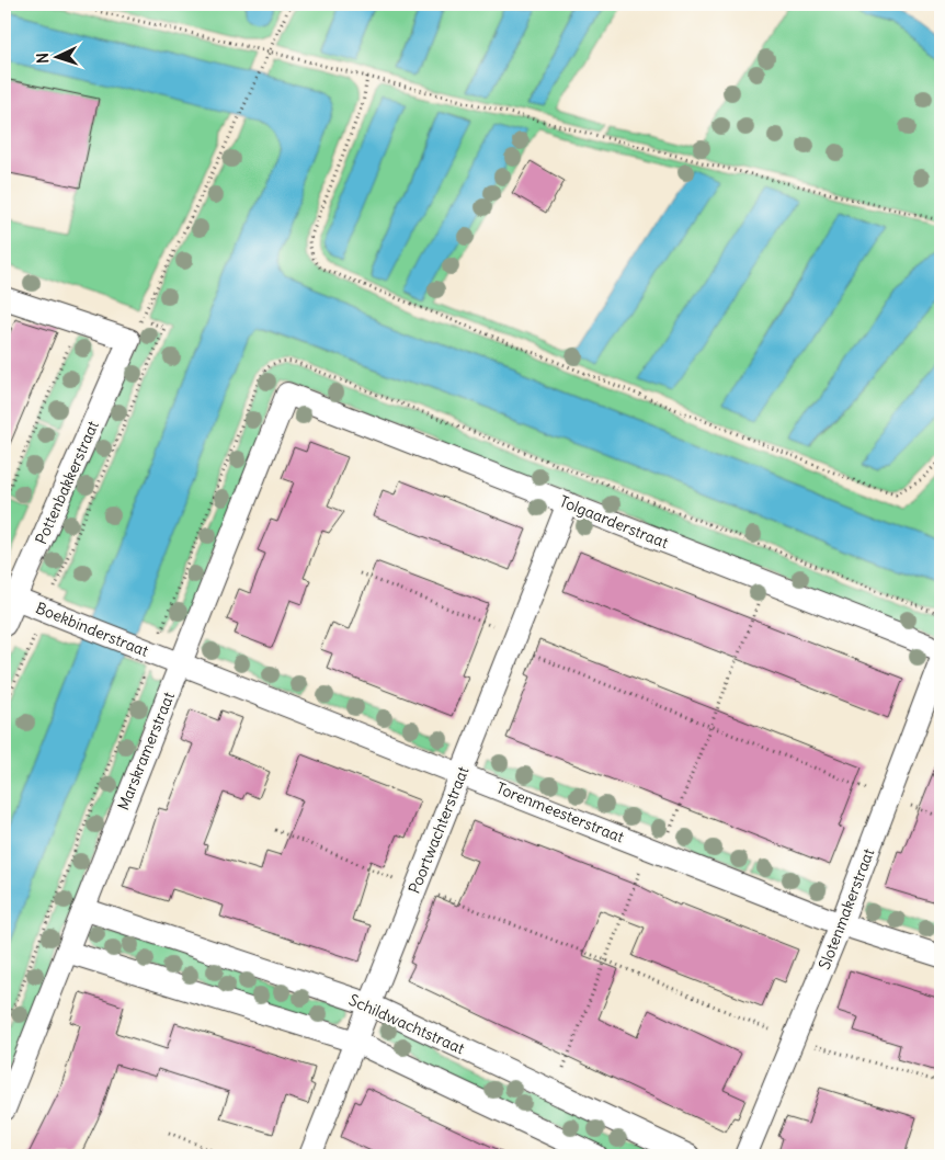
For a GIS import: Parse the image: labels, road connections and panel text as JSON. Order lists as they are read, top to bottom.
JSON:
{
  "streets": {
    "street": [
      "Pottenbakkerstraat",
      "Tolgaarderstraat",
      "Boekbinderstraat",
      "Marskramerstraat",
      "Torenmeesterstraat",
      "Poortwachterstraat",
      "Slotenmakerstraat",
      "Schildwachtstraat"
    ]
  },
  "crossings": [
    ["Pottenbakkerstraat", "Boekbinderstraat"],
    ["Tolgaarderstraat", "Marskramerstraat"],
    ["Tolgaarderstraat", "Poortwachterstraat"],
    ["Boekbinderstraat", "Marskramerstraat"],
    ["Boekbinderstraat", "Torenmeesterstraat"],
    ["Marskramerstraat", "Torenmeesterstraat"],
    ["Marskramerstraat", "Schildwachtstraat"],
    ["Torenmeesterstraat", "Poortwachterstraat"],
    ["Torenmeesterstraat", "Slotenmakerstraat"],
    ["Poortwachterstraat", "Schildwachtstraat"]
  ],
  "north": "left"
}
